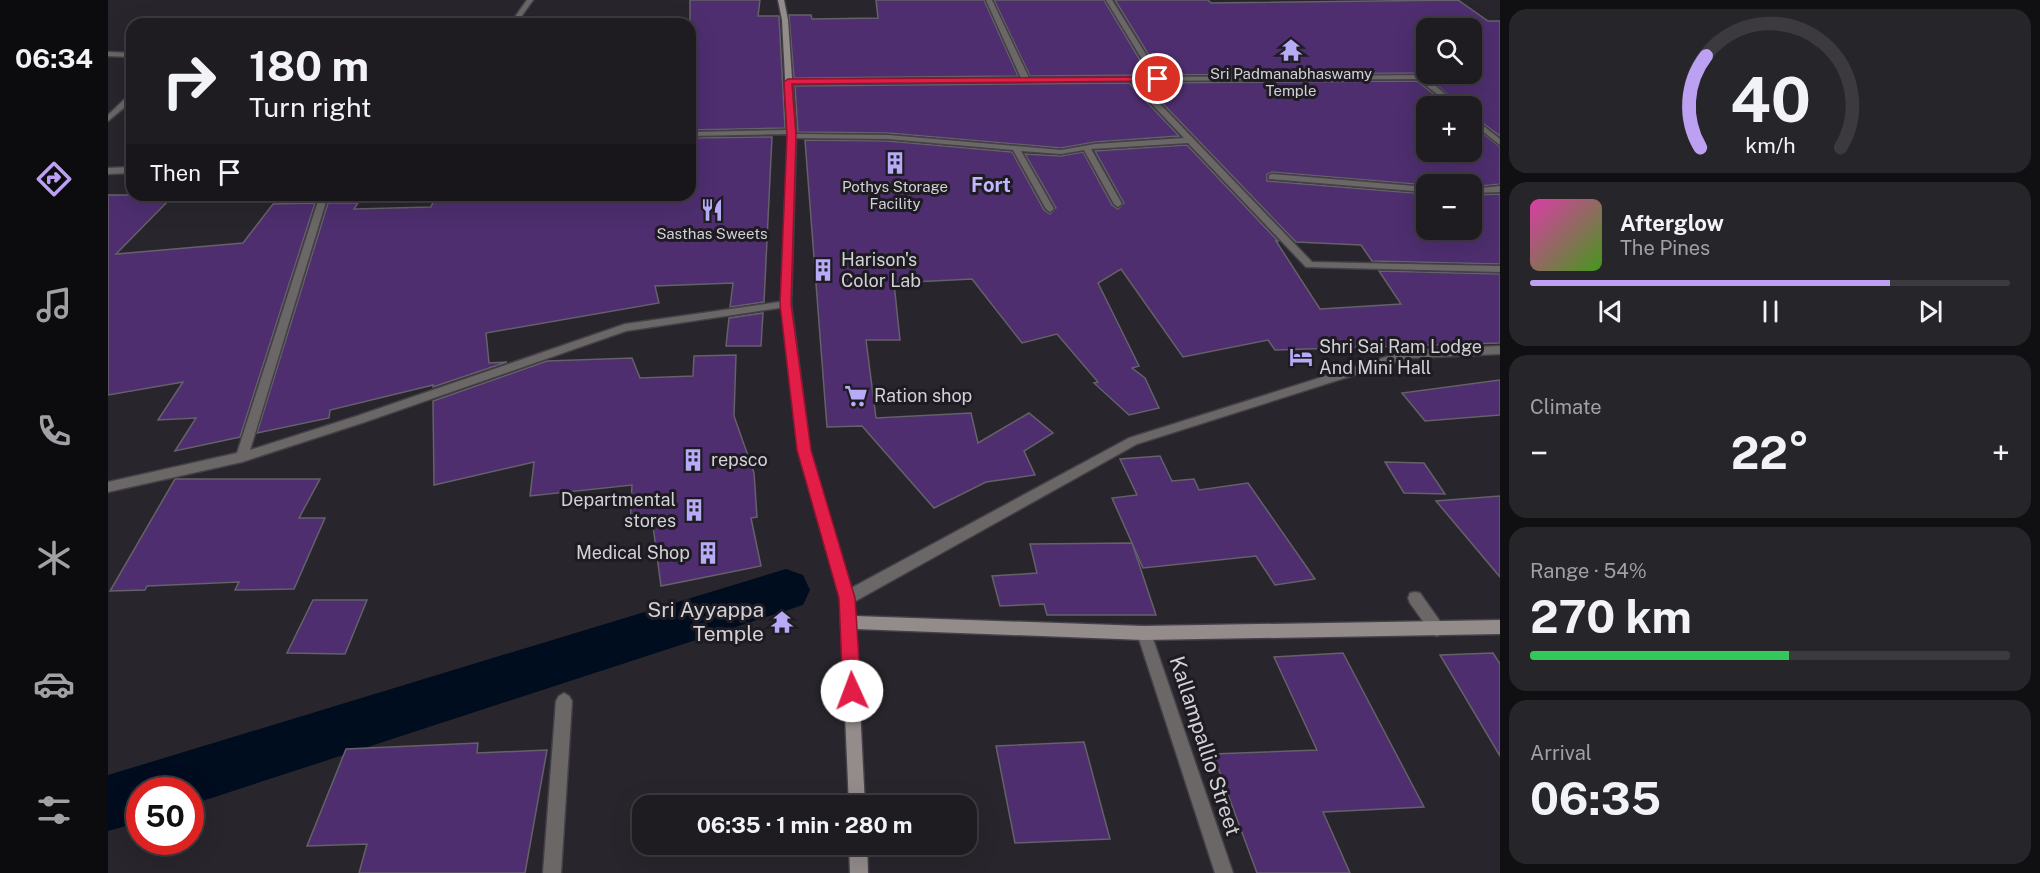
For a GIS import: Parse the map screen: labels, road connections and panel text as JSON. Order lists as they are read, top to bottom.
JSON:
{
  "streets": {
    "street": ["Kallampallio Street"]
  },
  "districts": ["Fort"],
  "places": {
    "temple": ["Sri Padmanabhaswamy Temple", "Sri Ayyappa Temple"],
    "building": [
      "Pothys Storage Facility",
      "Harison's Color Lab",
      "repsco",
      "Departmental stores",
      "Medical Shop"
    ],
    "restaurant": ["Sasthas Sweets"],
    "hotel": ["Shri Sai Ram Lodge And Mini Hall"],
    "supermarket": ["Ration shop"]
  },
  "page": {
    "tabs": "06:34",
    "map_buttons": ["+", "−"],
    "turn": ["180 m", "Turn right"],
    "then": "Then",
    "song": ["Afterglow", "The Pines"],
    "tile": [
      "Climate",
      ["Range · 54%", "270 km"],
      ["Arrival", "06:35"]
    ],
    "heat": ["−", "22°", "+"],
    "limit": "50",
    "trip": "06:35 · 1 min · 280 m",
    "gauge": ["40", "km/h"]
  }
}
